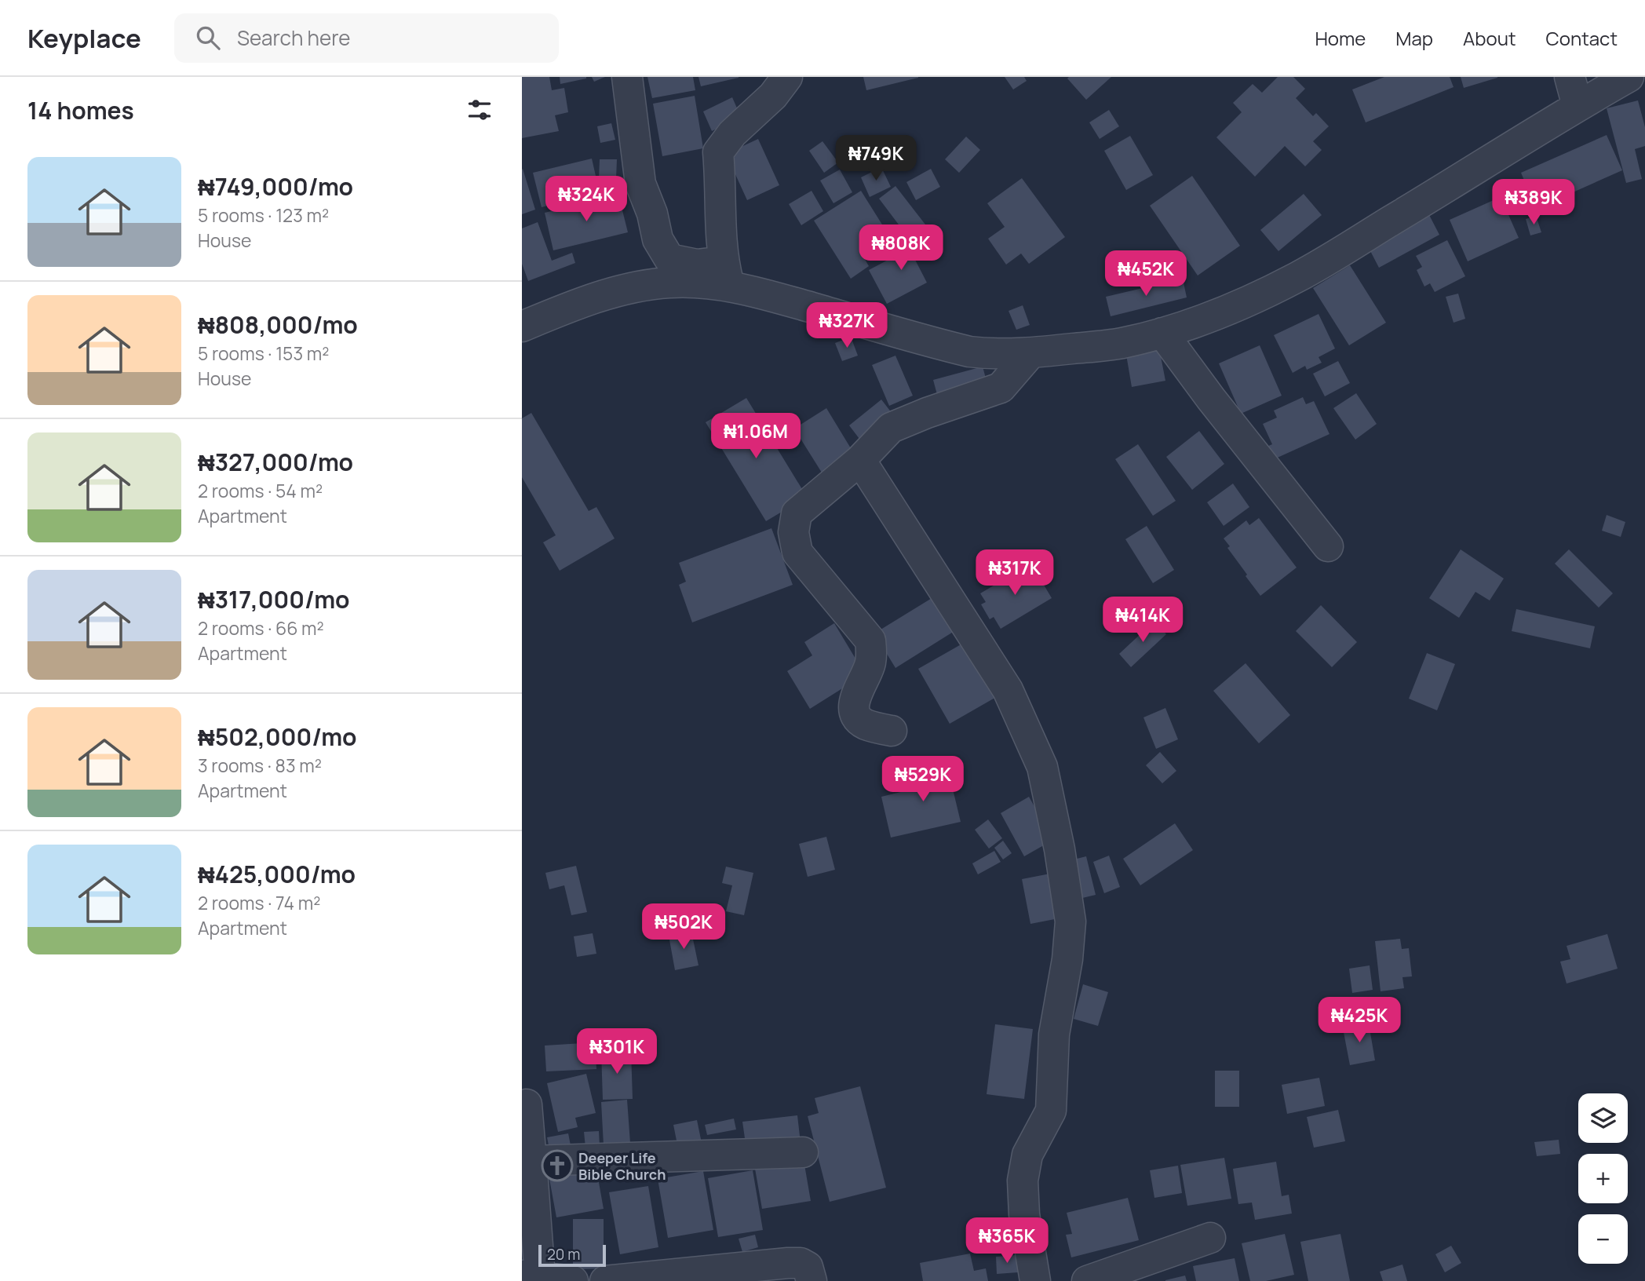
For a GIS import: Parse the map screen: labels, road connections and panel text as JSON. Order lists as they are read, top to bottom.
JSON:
{
  "places": {
    "church": ["Deeper Life Bible Church"]
  },
  "scale_bar": "20 m",
  "page": {
    "header": "Keyplace",
    "search": "Search here",
    "nav": [
      "Home",
      "Map",
      "About",
      "Contact"
    ],
    "heading": "14 homes",
    "price": [
      "₦749K",
      "₦324K",
      "₦389K",
      "₦808K",
      "₦452K",
      "₦327K",
      "₦1.06M",
      "₦317K",
      "₦414K",
      "₦529K",
      "₦502K",
      "₦425K",
      "₦301K",
      "₦365K"
    ],
    "list": [
      {
        "name": "₦749,000/mo",
        "note": "5 rooms · 123 m² · House"
      },
      {
        "name": "₦808,000/mo",
        "note": "5 rooms · 153 m² · House"
      },
      {
        "name": "₦327,000/mo",
        "note": "2 rooms · 54 m² · Apartment"
      },
      {
        "name": "₦317,000/mo",
        "note": "2 rooms · 66 m² · Apartment"
      },
      {
        "name": "₦502,000/mo",
        "note": "3 rooms · 83 m² · Apartment"
      },
      {
        "name": "₦425,000/mo",
        "note": "2 rooms · 74 m² · Apartment"
      }
    ],
    "map_buttons": ["+", "−"],
    "scale": "20 m"
  }
}
